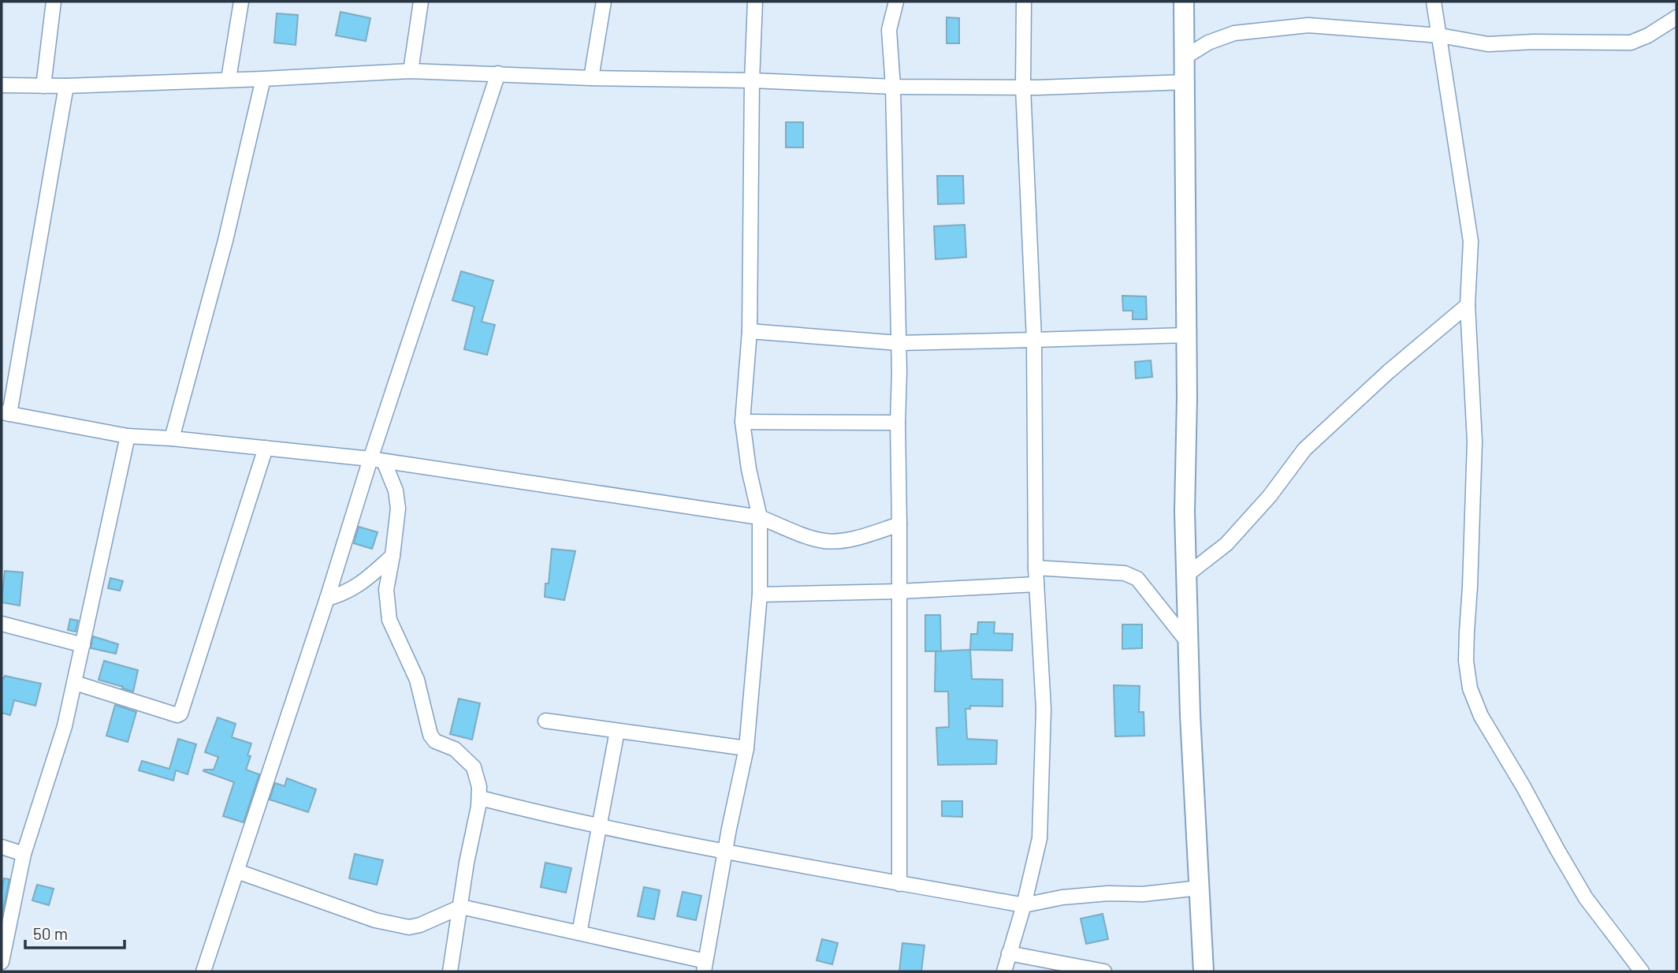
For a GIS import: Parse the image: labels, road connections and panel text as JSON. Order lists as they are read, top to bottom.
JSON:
{
  "scale_bar": "50 m"
}
